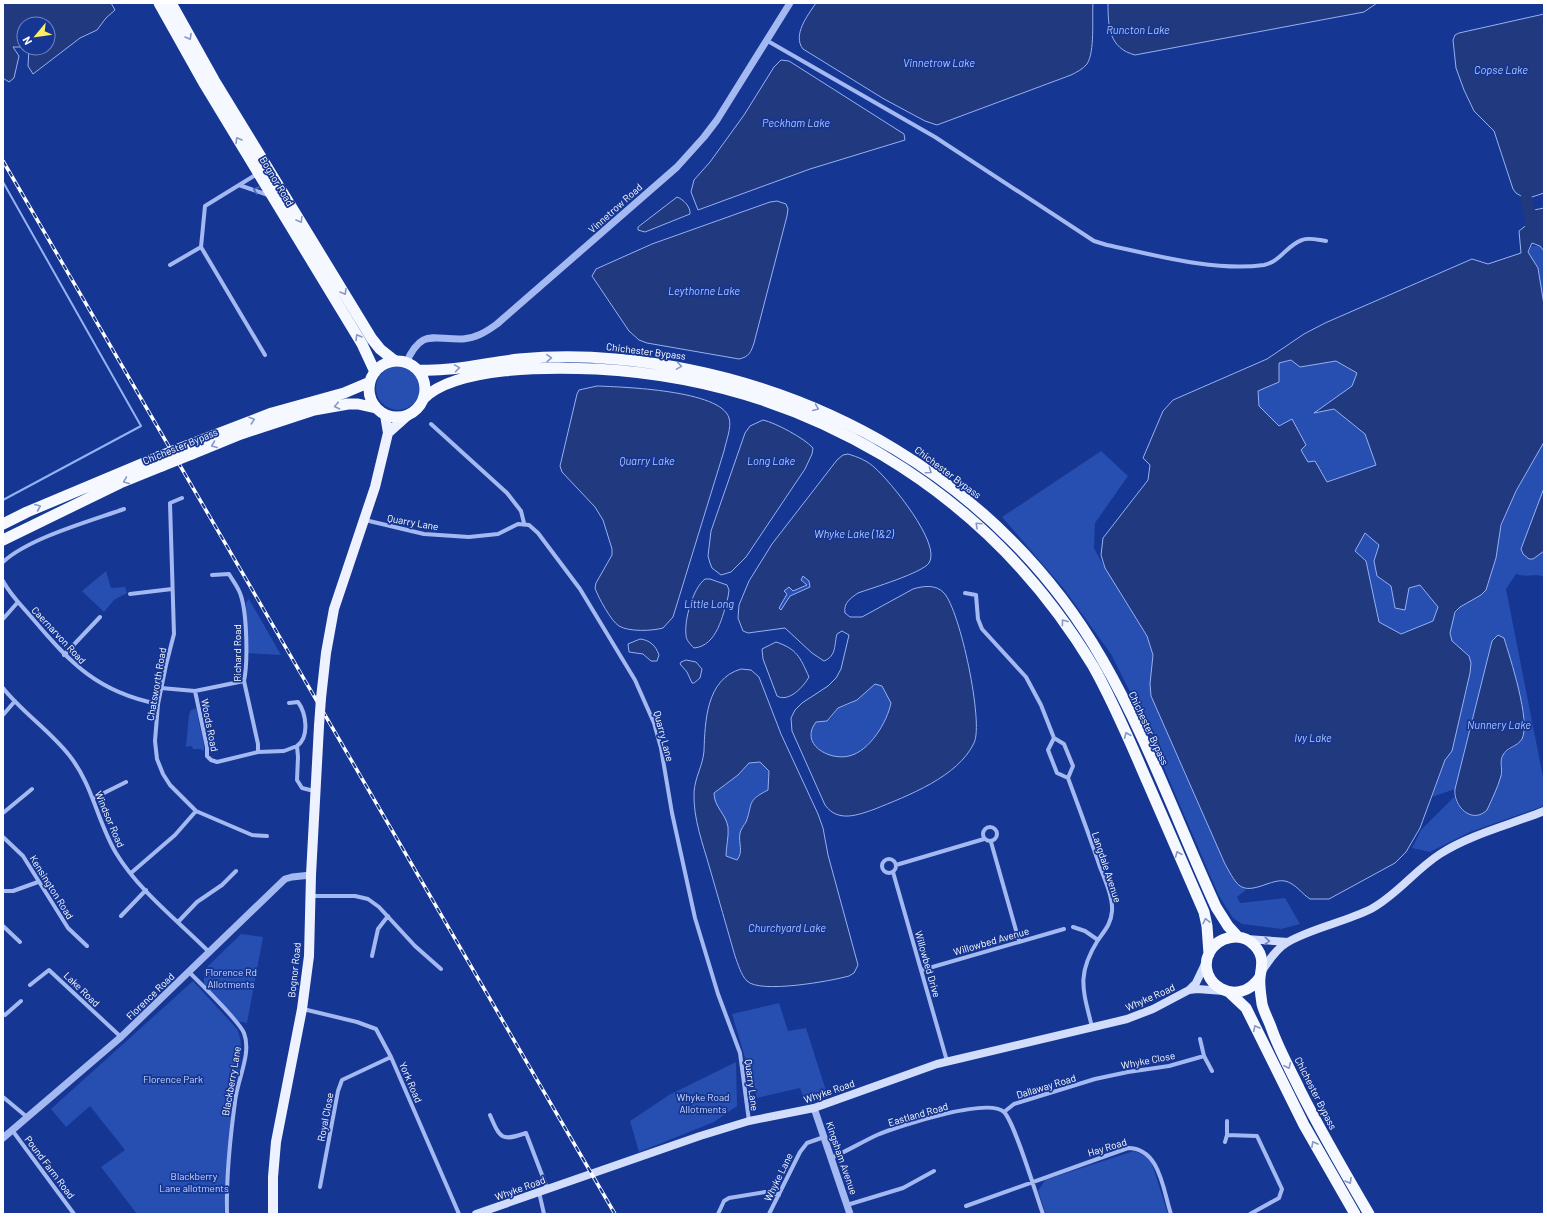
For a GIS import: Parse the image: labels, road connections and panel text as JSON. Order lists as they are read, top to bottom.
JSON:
{
  "streets": {
    "highway": ["Bognor Road", "Chichester Bypass"],
    "main road": ["Whyke Road"],
    "street": [
      "Vinnetrow Road",
      "Quarry Lane",
      "Caernarvon Road",
      "Richard Road",
      "Chatsworth Road",
      "Woods Road",
      "Windsor Road",
      "Langdale Avenue",
      "Kensington Road",
      "Willowbed Avenue",
      "Willowbed Drive",
      "Lake Road",
      "Florence Road",
      "Whyke Close",
      "Blackberry Lane",
      "York Road",
      "Dallaway Road",
      "Eastland Road",
      "Royal Close",
      "Hay Road",
      "Kingsham Avenue",
      "Pound Farm Road",
      "Whyke Lane"
    ]
  },
  "crossings": [
    ["Bognor Road", "Vinnetrow Road"],
    ["Bognor Road", "Chichester Bypass"],
    ["Bognor Road", "Quarry Lane"],
    ["Bognor Road", "Florence Road"],
    ["Bognor Road", "York Road"],
    ["Vinnetrow Road", "Chichester Bypass"],
    ["Chichester Bypass", "Whyke Road"],
    ["Quarry Lane", "Whyke Road"],
    ["Caernarvon Road", "Chatsworth Road"],
    ["Richard Road", "Woods Road"],
    ["Windsor Road", "Florence Road"],
    ["Langdale Avenue", "Whyke Road"],
    ["Willowbed Avenue", "Willowbed Drive"],
    ["Willowbed Drive", "Whyke Road"],
    ["Lake Road", "Florence Road"],
    ["Florence Road", "Blackberry Lane"],
    ["Florence Road", "Pound Farm Road"],
    ["Whyke Road", "Kingsham Avenue"],
    ["Whyke Close", "Dallaway Road"],
    ["York Road", "Royal Close"],
    ["Dallaway Road", "Eastland Road"],
    ["Eastland Road", "Kingsham Avenue"],
    ["Kingsham Avenue", "Whyke Lane"]
  ],
  "water": [
    "Runcton Lake",
    "Vinnetrow Lake",
    "Copse Lake",
    "Peckham Lake",
    "Leythorne Lake",
    "Quarry Lake",
    "Long Lake",
    "Whyke Lake (1&2)",
    "Little Long",
    "Nunnery Lake",
    "Ivy Lake",
    "Churchyard Lake"
  ],
  "parks": [
    "Florence Rd Allotments",
    "Florence Park",
    "Whyke Road Allotments",
    "Blackberry Lane allotments"
  ],
  "north": "bottom left"
}
